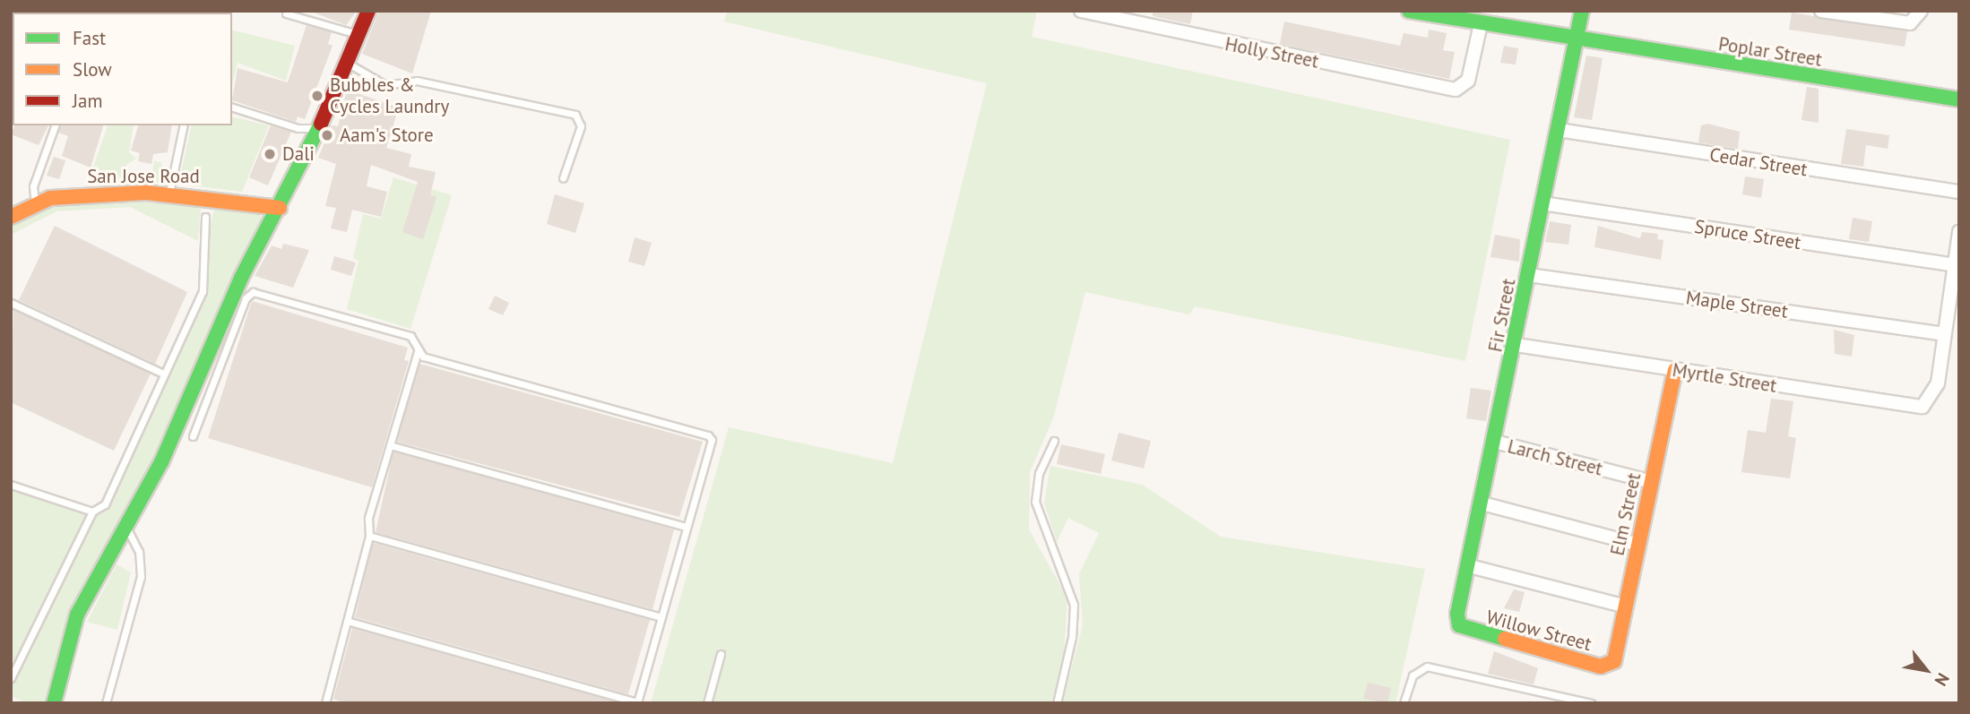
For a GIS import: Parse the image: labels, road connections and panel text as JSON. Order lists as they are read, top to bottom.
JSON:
{
  "streets": {
    "street": [
      "Poplar Street",
      "Holly Street",
      "Cedar Street",
      "San Jose Road",
      "Spruce Street",
      "Maple Street",
      "Fir Street",
      "Myrtle Street",
      "Larch Street",
      "Elm Street",
      "Willow Street"
    ]
  },
  "crossings": [
    ["Poplar Street", "Holly Street"],
    ["Poplar Street", "Fir Street"],
    ["Cedar Street", "Fir Street"],
    ["Spruce Street", "Fir Street"],
    ["Maple Street", "Fir Street"],
    ["Maple Street", "Myrtle Street"],
    ["Fir Street", "Myrtle Street"],
    ["Fir Street", "Larch Street"],
    ["Fir Street", "Willow Street"],
    ["Myrtle Street", "Elm Street"],
    ["Larch Street", "Elm Street"],
    ["Elm Street", "Willow Street"]
  ],
  "places": ["Bubbles & Cycles Laundry", "Aam's Store", "Dali"],
  "legend": ["Fast", "Slow", "Jam"],
  "north": "bottom right"
}
